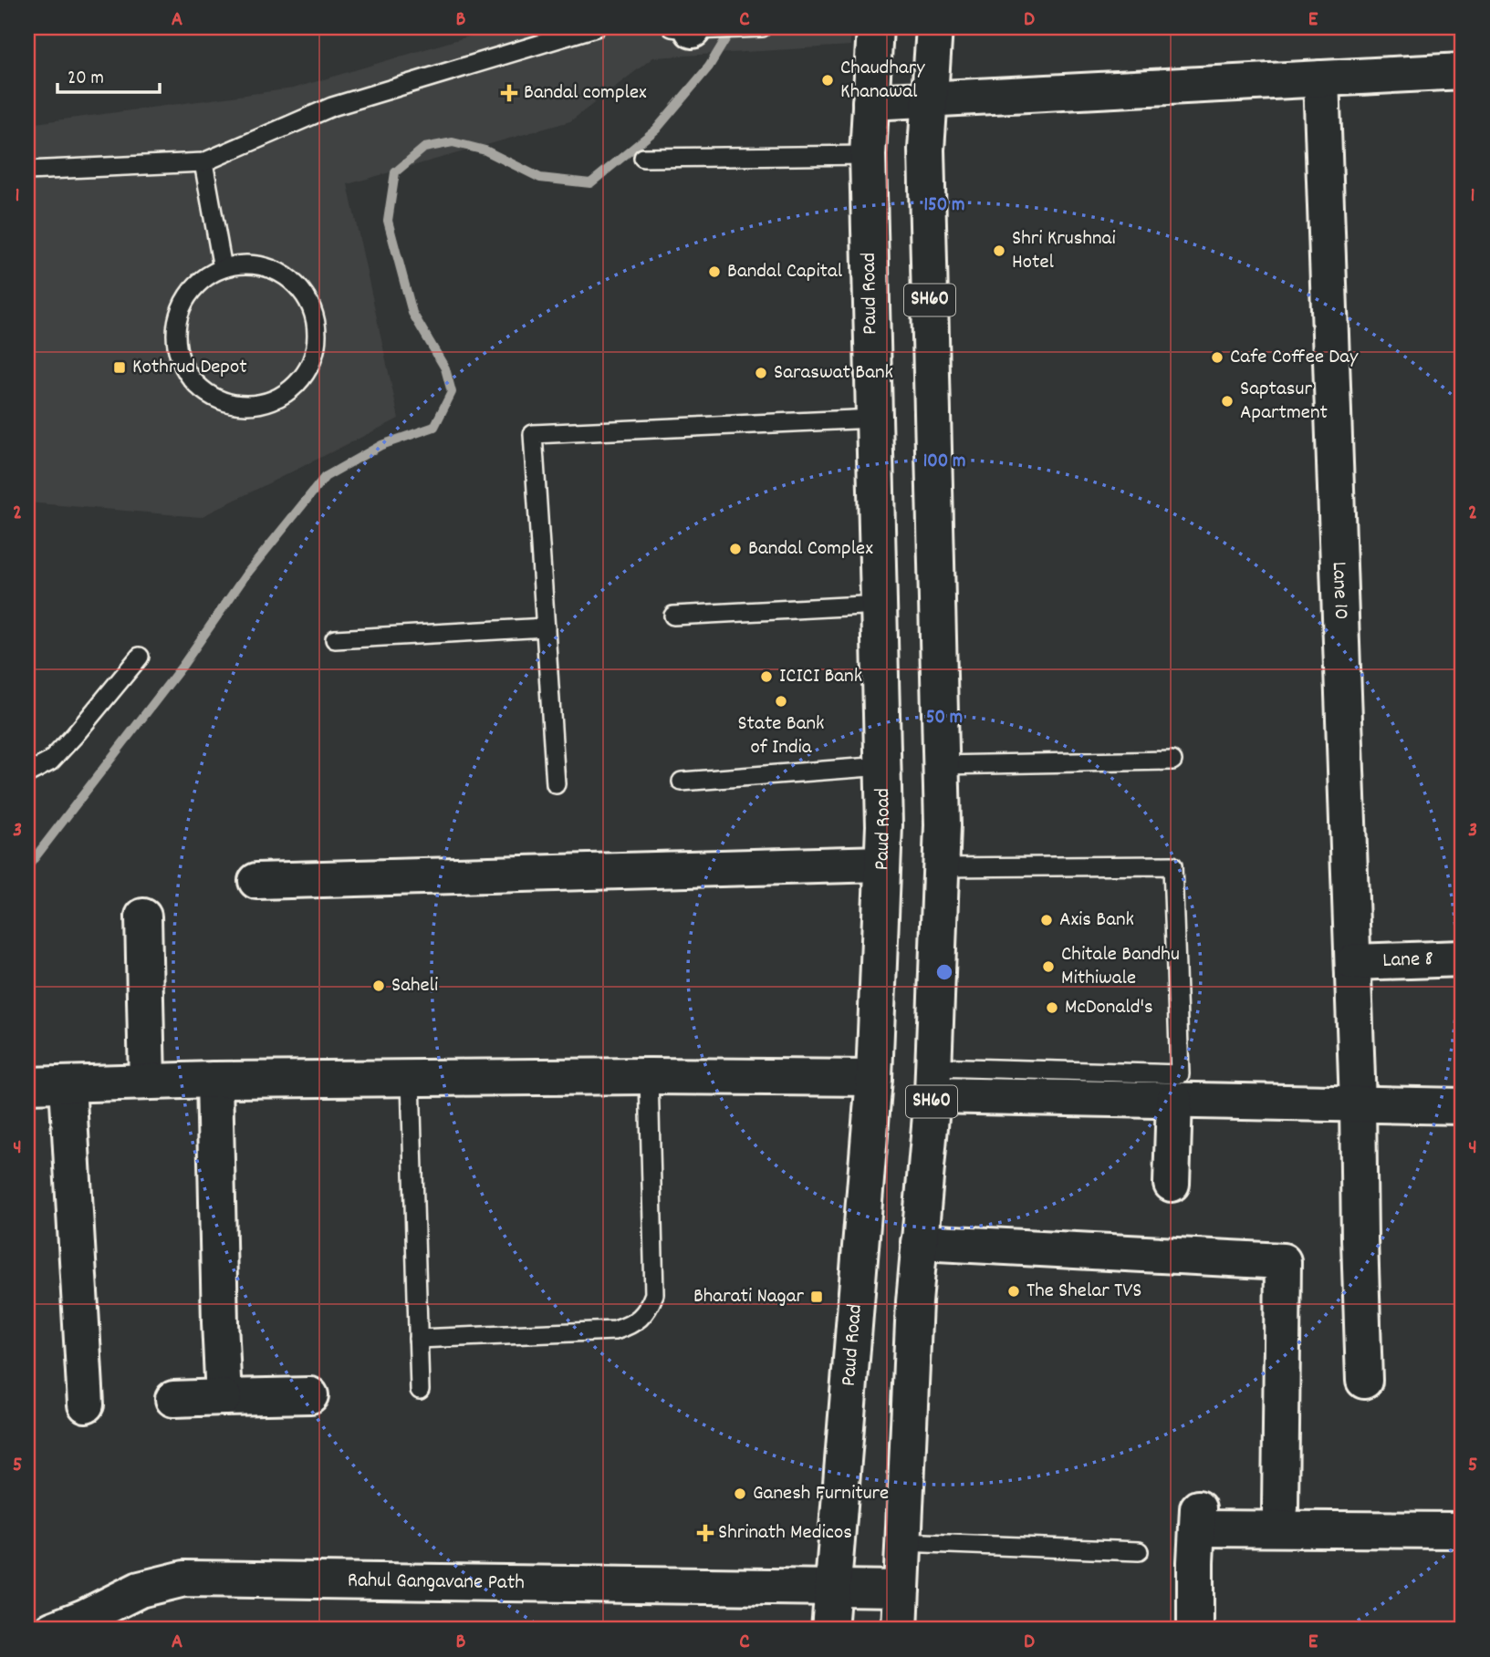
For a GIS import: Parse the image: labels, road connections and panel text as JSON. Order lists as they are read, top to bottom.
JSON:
{
  "streets": {
    "street": [
      "Paud Road",
      "SH60",
      "Lane 10",
      "Lane 8",
      "Rahul Gangavane Path"
    ]
  },
  "crossings": [
    ["Paud Road", "Rahul Gangavane Path"],
    ["SH60", "Rahul Gangavane Path"],
    ["Lane 10", "Lane 8"]
  ],
  "places": {
    "other": [
      "Chaudhary Khanawal",
      "Shri Krushnai Hotel",
      "Bandal Capital",
      "Cafe Coffee Day",
      "Saraswat Bank",
      "Saptasur Apartment",
      "Bandal Complex",
      "ICICI Bank",
      "State Bank of India",
      "Axis Bank",
      "Chitale Bandhu Mithiwale",
      "Saheli",
      "McDonald's",
      "The Shelar TVS",
      "Ganesh Furniture"
    ],
    "health": ["Bandal complex", "Shrinath Medicos"],
    "transit": ["Kothrud Depot", "Bharati Nagar"]
  },
  "scale_bar": "20 m",
  "grid": {
    "columns": [
      "A",
      "B",
      "C",
      "D",
      "E"
    ],
    "rows": [
      "1",
      "2",
      "3",
      "4",
      "5"
    ]
  },
  "rings": ["150 m", "100 m", "50 m"]
}
